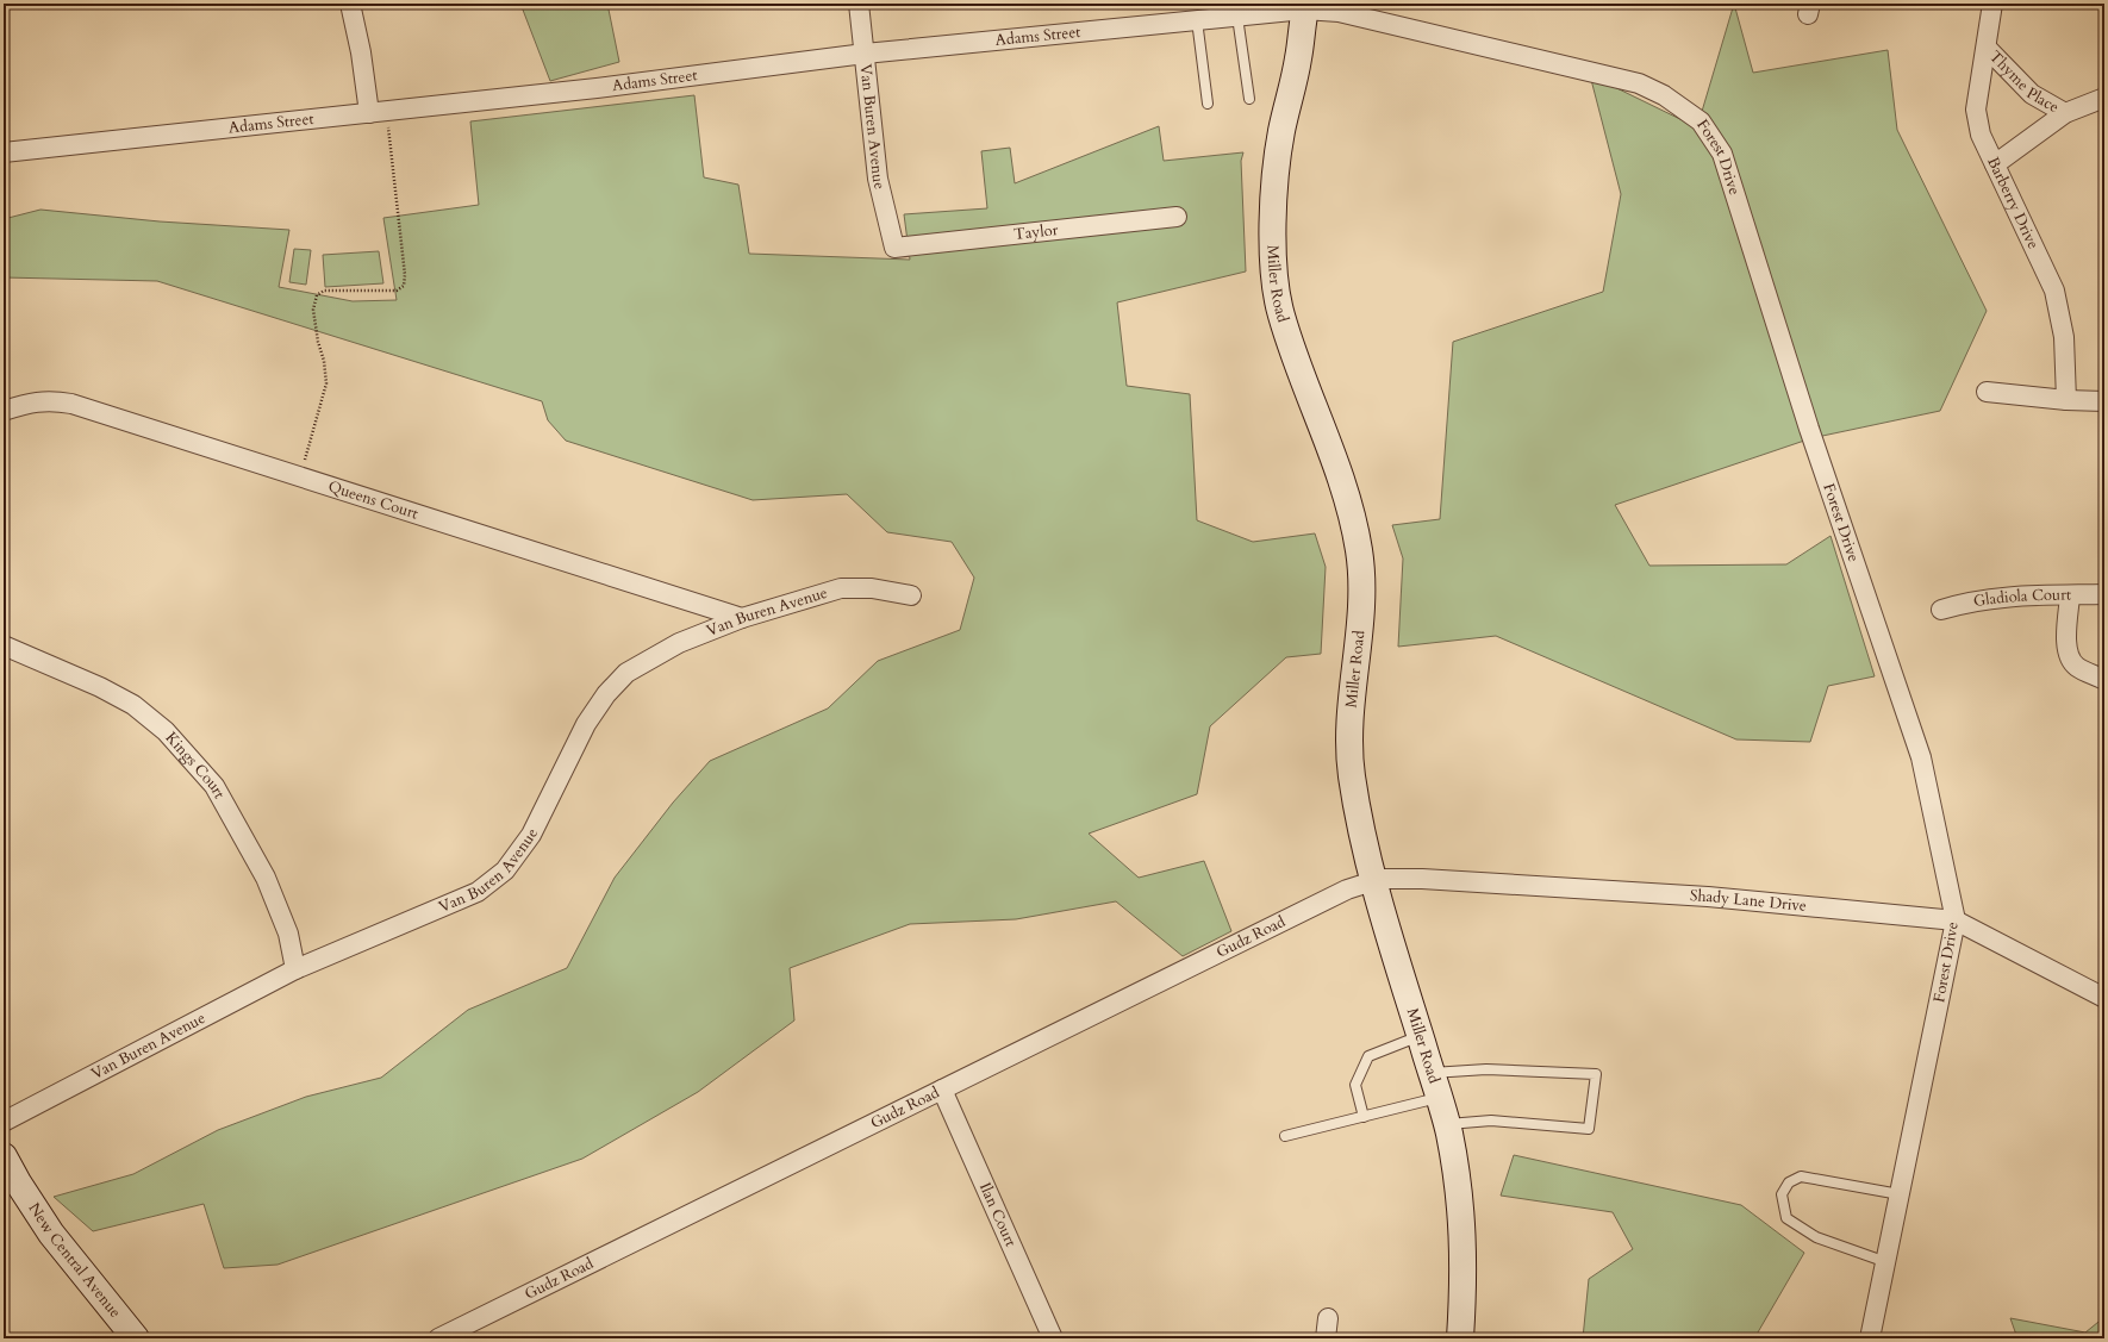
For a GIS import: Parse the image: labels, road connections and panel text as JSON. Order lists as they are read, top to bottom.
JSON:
{
  "streets": {
    "street": [
      "Adams Street",
      "Thyme Place",
      "Van Buren Avenue",
      "Forest Drive",
      "Barberry Drive",
      "Taylor",
      "Miller Road",
      "Queens Court",
      "Gladiola Court",
      "Kings Court",
      "Shady Lane Drive",
      "Gudz Road",
      "Ilan Court",
      "New Central Avenue"
    ]
  },
  "crossings": [
    ["Adams Street", "Van Buren Avenue"],
    ["Adams Street", "Forest Drive"],
    ["Adams Street", "Miller Road"],
    ["Thyme Place", "Barberry Drive"],
    ["Van Buren Avenue", "Taylor"],
    ["Van Buren Avenue", "Queens Court"],
    ["Van Buren Avenue", "Kings Court"],
    ["Forest Drive", "Miller Road"],
    ["Forest Drive", "Shady Lane Drive"],
    ["Miller Road", "Shady Lane Drive"],
    ["Miller Road", "Gudz Road"],
    ["Shady Lane Drive", "Gudz Road"],
    ["Gudz Road", "Ilan Court"]
  ]
}
